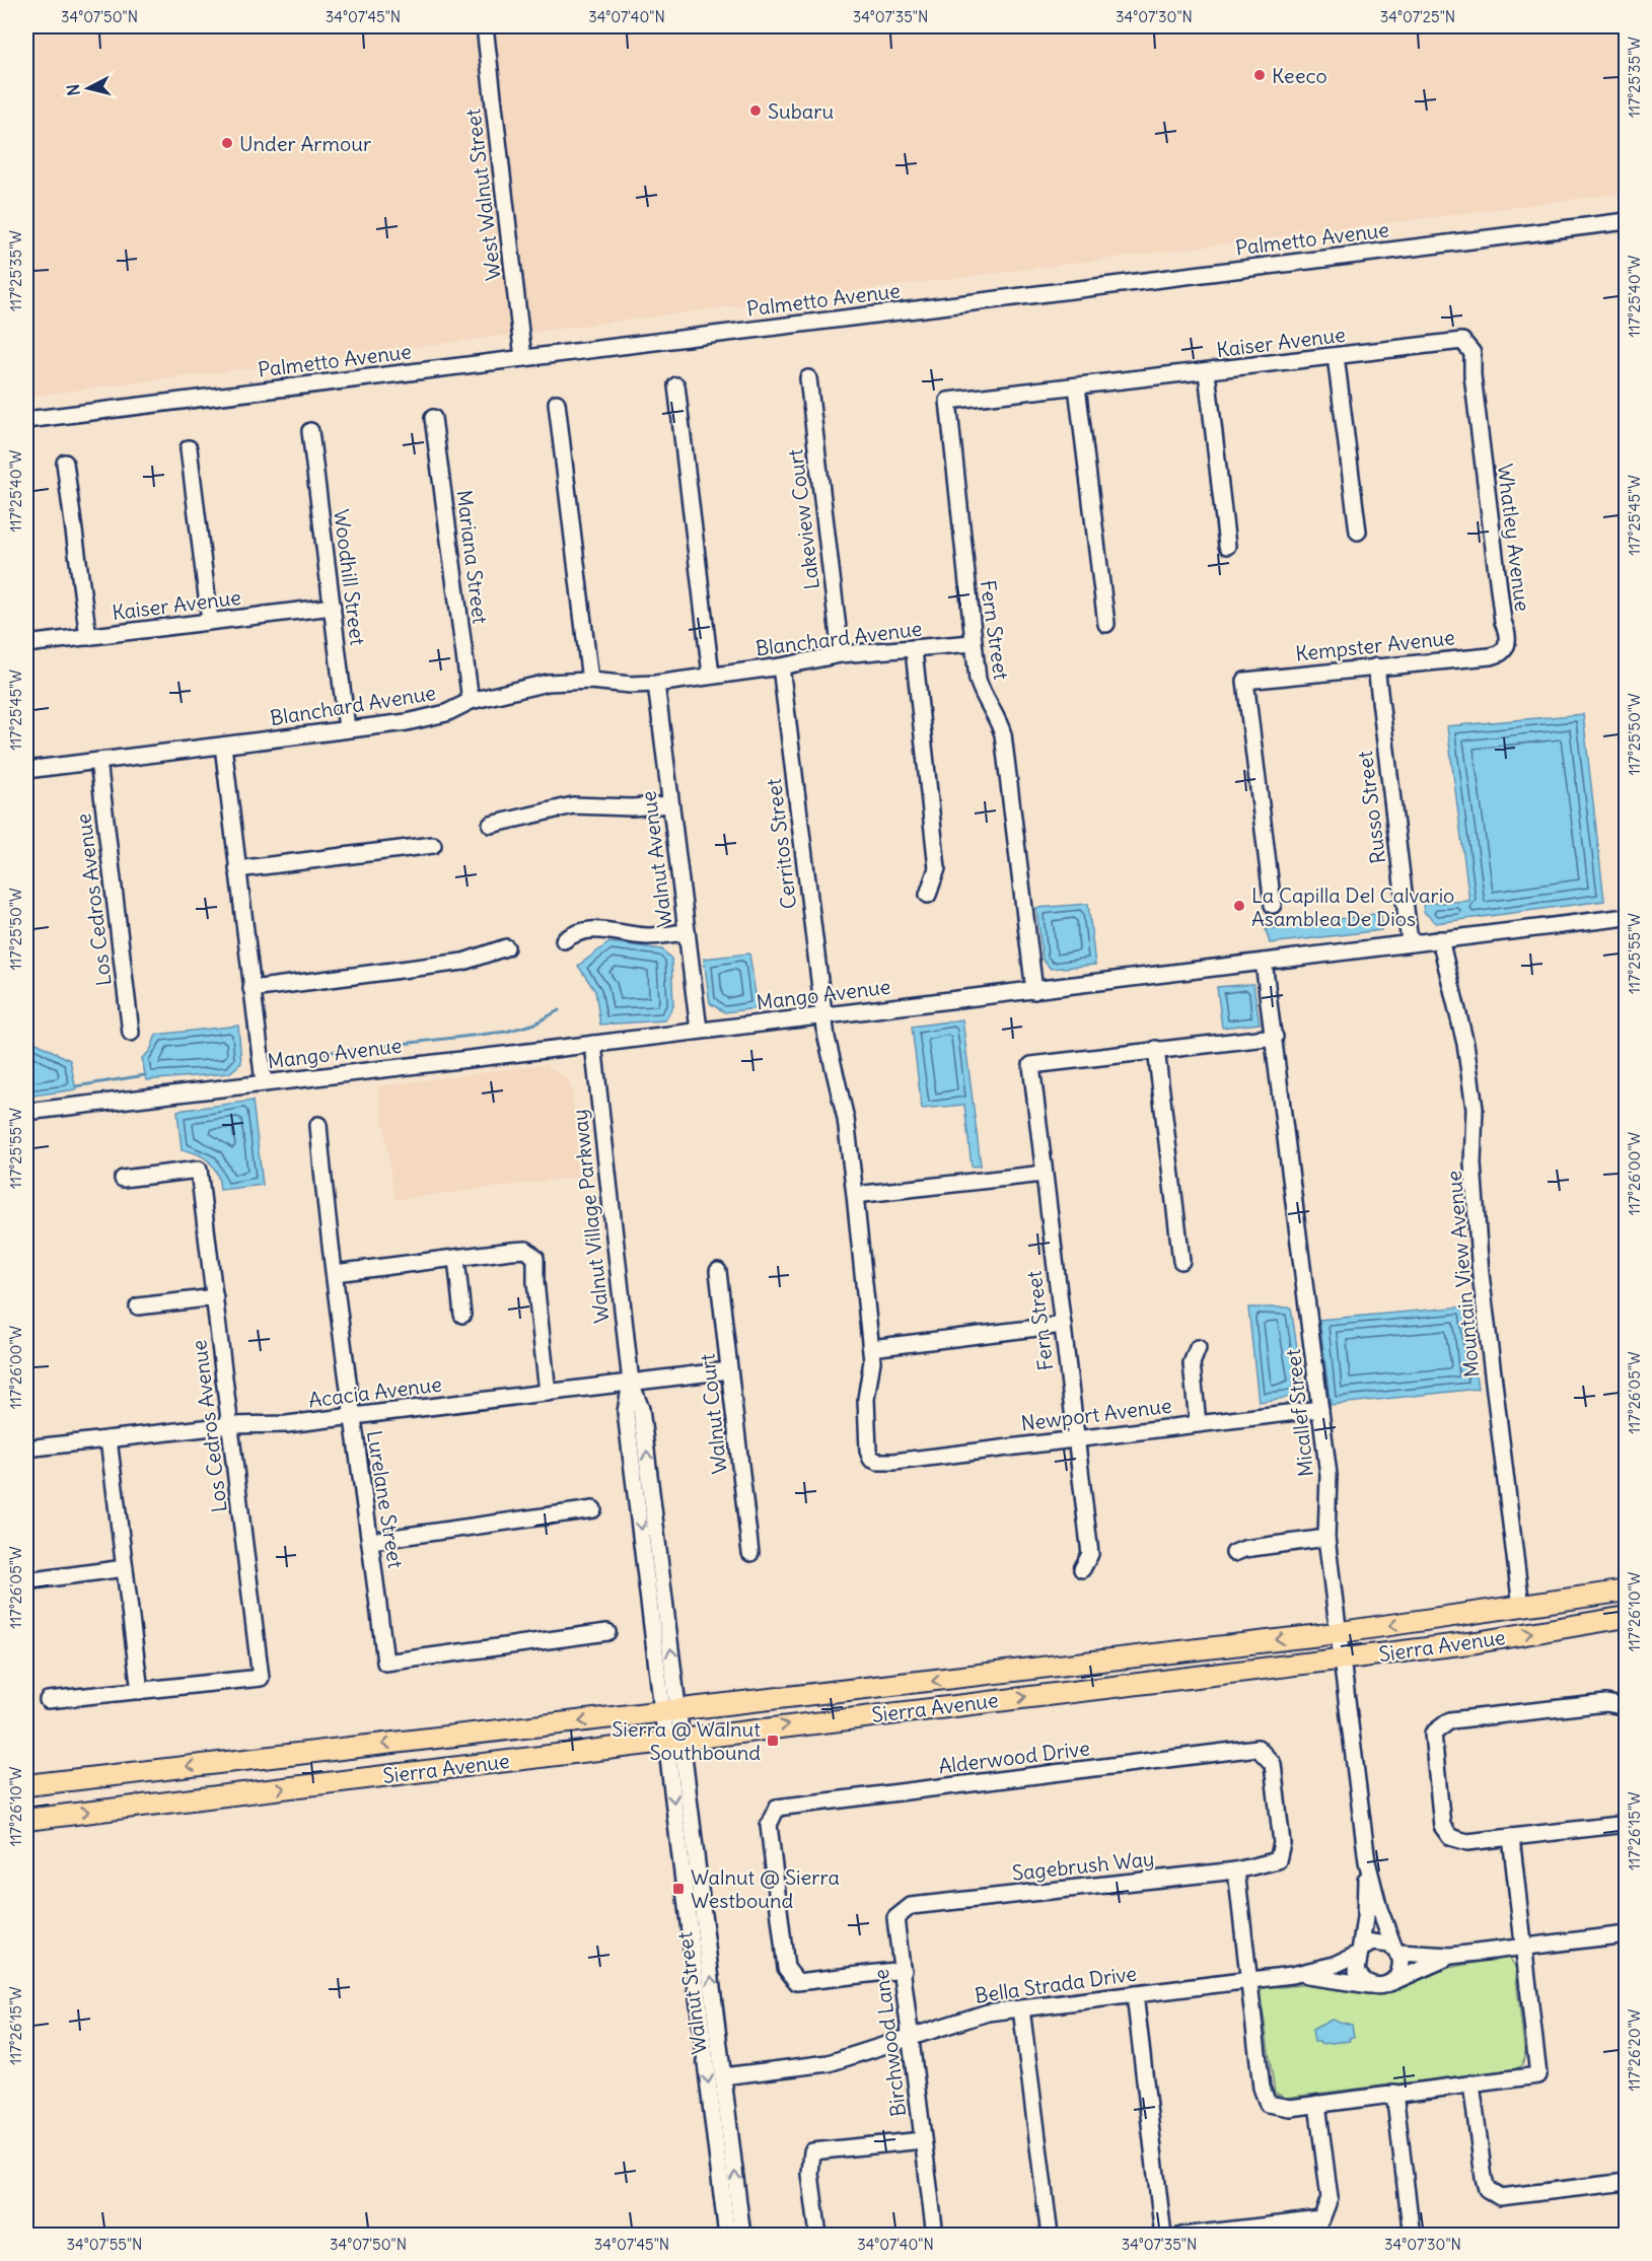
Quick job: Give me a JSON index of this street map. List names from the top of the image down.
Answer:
{
  "streets": {
    "main road": ["Sierra Avenue"],
    "street": [
      "West Walnut Street",
      "Palmetto Avenue",
      "Kaiser Avenue",
      "Lakeview Court",
      "Whatley Avenue",
      "Mariana Street",
      "Woodhill Street",
      "Fern Street",
      "Blanchard Avenue",
      "Kempster Avenue",
      "Russo Street",
      "Cerritos Street",
      "Walnut Avenue",
      "Los Cedros Avenue",
      "Mango Avenue",
      "Walnut Village Parkway",
      "Mountain View Avenue",
      "Acacia Avenue",
      "Micallef Street",
      "Walnut Court",
      "Newport Avenue",
      "Lurelane Street",
      "Alderwood Drive",
      "Sagebrush Way",
      "Bella Strada Drive",
      "Walnut Street",
      "Birchwood Lane"
    ]
  },
  "crossings": [
    ["West Walnut Street", "Palmetto Avenue"],
    ["Kaiser Avenue", "Whatley Avenue"],
    ["Kaiser Avenue", "Woodhill Street"],
    ["Kaiser Avenue", "Fern Street"],
    ["Lakeview Court", "Blanchard Avenue"],
    ["Whatley Avenue", "Kempster Avenue"],
    ["Mariana Street", "Blanchard Avenue"],
    ["Woodhill Street", "Blanchard Avenue"],
    ["Fern Street", "Blanchard Avenue"],
    ["Fern Street", "Mango Avenue"],
    ["Fern Street", "Newport Avenue"],
    ["Blanchard Avenue", "Cerritos Street"],
    ["Blanchard Avenue", "Walnut Avenue"],
    ["Blanchard Avenue", "Los Cedros Avenue"],
    ["Kempster Avenue", "Russo Street"],
    ["Russo Street", "Mango Avenue"],
    ["Cerritos Street", "Mango Avenue"],
    ["Cerritos Street", "Newport Avenue"],
    ["Walnut Avenue", "Mango Avenue"],
    ["Los Cedros Avenue", "Acacia Avenue"],
    ["Mango Avenue", "Walnut Village Parkway"],
    ["Mango Avenue", "Mountain View Avenue"],
    ["Mango Avenue", "Micallef Street"],
    ["Walnut Village Parkway", "Acacia Avenue"],
    ["Walnut Village Parkway", "Sierra Avenue"],
    ["Walnut Village Parkway", "Walnut Street"],
    ["Mountain View Avenue", "Sierra Avenue"],
    ["Acacia Avenue", "Walnut Court"],
    ["Acacia Avenue", "Lurelane Street"],
    ["Micallef Street", "Newport Avenue"],
    ["Micallef Street", "Sierra Avenue"],
    ["Micallef Street", "Bella Strada Drive"],
    ["Sierra Avenue", "Walnut Street"],
    ["Alderwood Drive", "Sagebrush Way"],
    ["Alderwood Drive", "Birchwood Lane"],
    ["Sagebrush Way", "Birchwood Lane"],
    ["Bella Strada Drive", "Walnut Street"],
    ["Bella Strada Drive", "Birchwood Lane"]
  ],
  "places": {
    "other": [
      "Keeco",
      "Subaru",
      "Under Armour",
      "La Capilla Del Calvario Asamblea De Dios"
    ],
    "transit": ["Sierra @ Walnut Southbound", "Walnut @ Sierra Westbound"]
  },
  "north": "left",
  "coordinates": [
    "34°07'50\"N",
    "34°07'45\"N",
    "34°07'40\"N",
    "34°07'35\"N",
    "34°07'30\"N",
    "34°07'25\"N",
    "117°25'35\"W",
    "117°25'40\"W",
    "117°25'45\"W",
    "117°25'50\"W",
    "117°25'55\"W",
    "117°26'00\"W",
    "117°26'05\"W",
    "117°26'10\"W",
    "117°26'15\"W",
    "117°26'20\"W",
    "34°07'55\"N"
  ]
}
